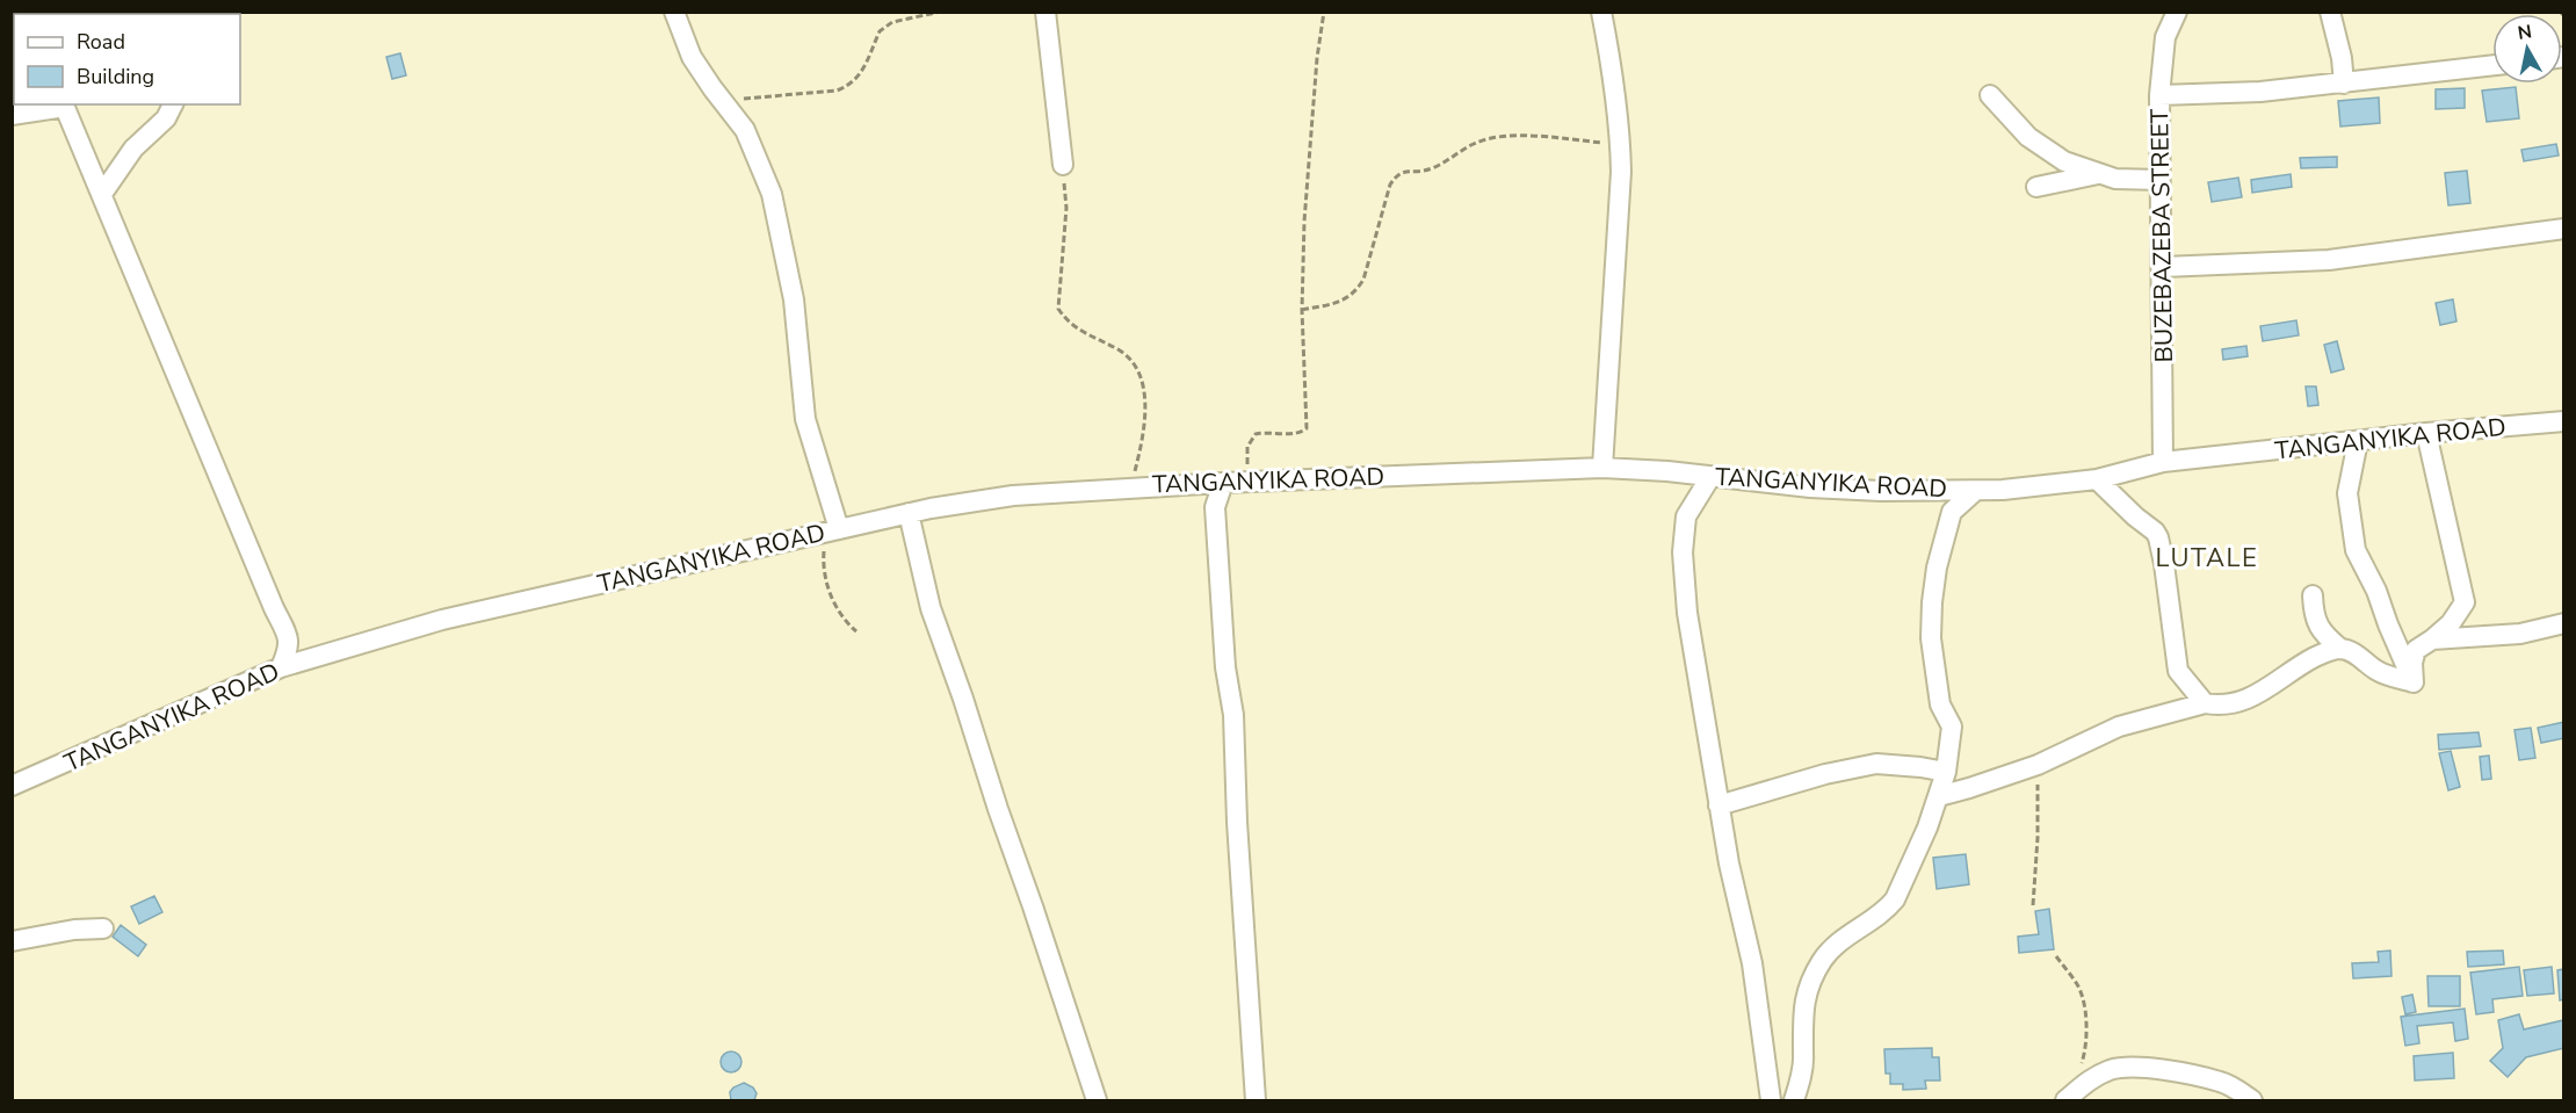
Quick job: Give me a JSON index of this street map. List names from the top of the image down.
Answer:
{
  "streets": {
    "street": ["BUZEBAZEBA STREET", "TANGANYIKA ROAD"]
  },
  "crossings": [
    ["BUZEBAZEBA STREET", "TANGANYIKA ROAD"]
  ],
  "districts": ["LUTALE"],
  "legend": ["Road", "Building"],
  "north": "top"
}
